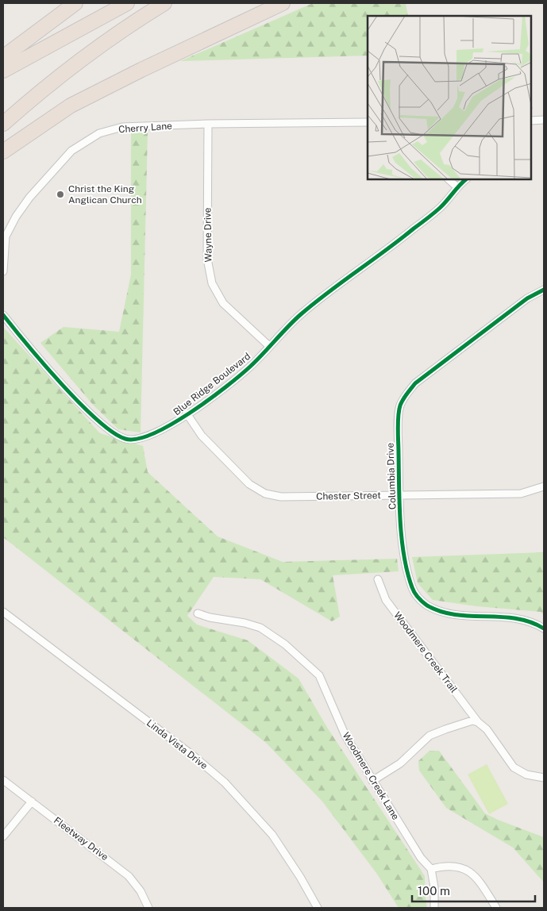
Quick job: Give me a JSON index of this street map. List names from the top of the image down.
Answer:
{
  "streets": {
    "street": [
      "Cherry Lane",
      "Wayne Drive",
      "Blue Ridge Boulevard",
      "Columbia Drive",
      "Chester Street",
      "Woodmere Creek Trail",
      "Linda Vista Drive",
      "Woodmere Creek Lane",
      "Fleetway Drive"
    ]
  },
  "crossings": [
    ["Cherry Lane", "Wayne Drive"],
    ["Wayne Drive", "Blue Ridge Boulevard"],
    ["Blue Ridge Boulevard", "Chester Street"],
    ["Columbia Drive", "Chester Street"]
  ],
  "places": ["Christ the King Anglican Church"],
  "scale_bar": "100 m"
}
